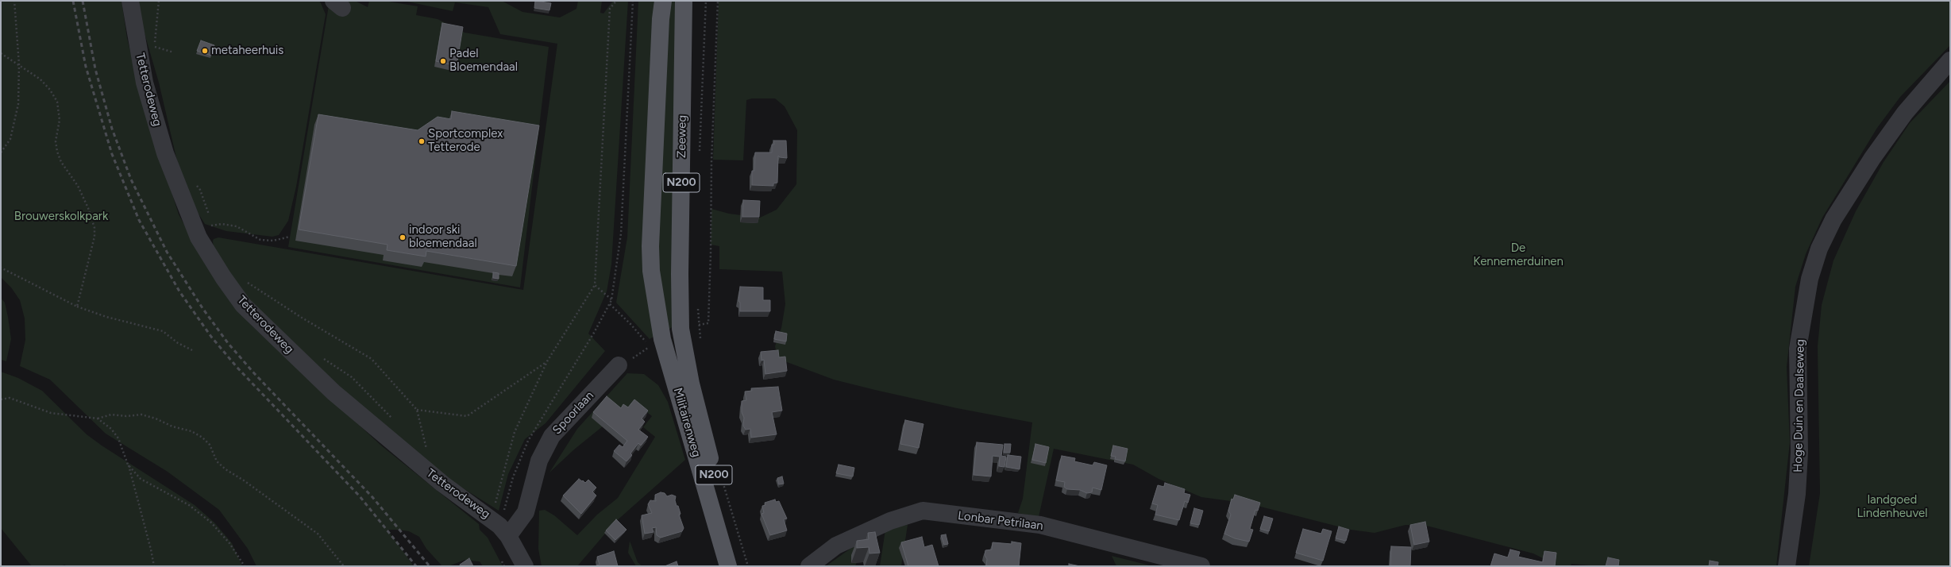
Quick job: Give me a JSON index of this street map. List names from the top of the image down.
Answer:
{
  "streets": {
    "main road": ["Zeeweg", "N200", "Militairenweg"],
    "street": [
      "Tetterodeweg",
      "Hoge Duin en Daalseweg",
      "Spoorlaan",
      "Lonbar Petrilaan"
    ]
  },
  "crossings": [
    ["Tetterodeweg", "Spoorlaan"],
    ["Zeeweg", "Militairenweg"]
  ],
  "parks": ["Brouwerskolkpark", "De Kennemerduinen", "landgoed Lindenheuvel"],
  "places": [
    "metaheerhuis",
    "Padel Bloemendaal",
    "Sportcomplex Tetterode",
    "indoor ski bloemendaal"
  ]
}
